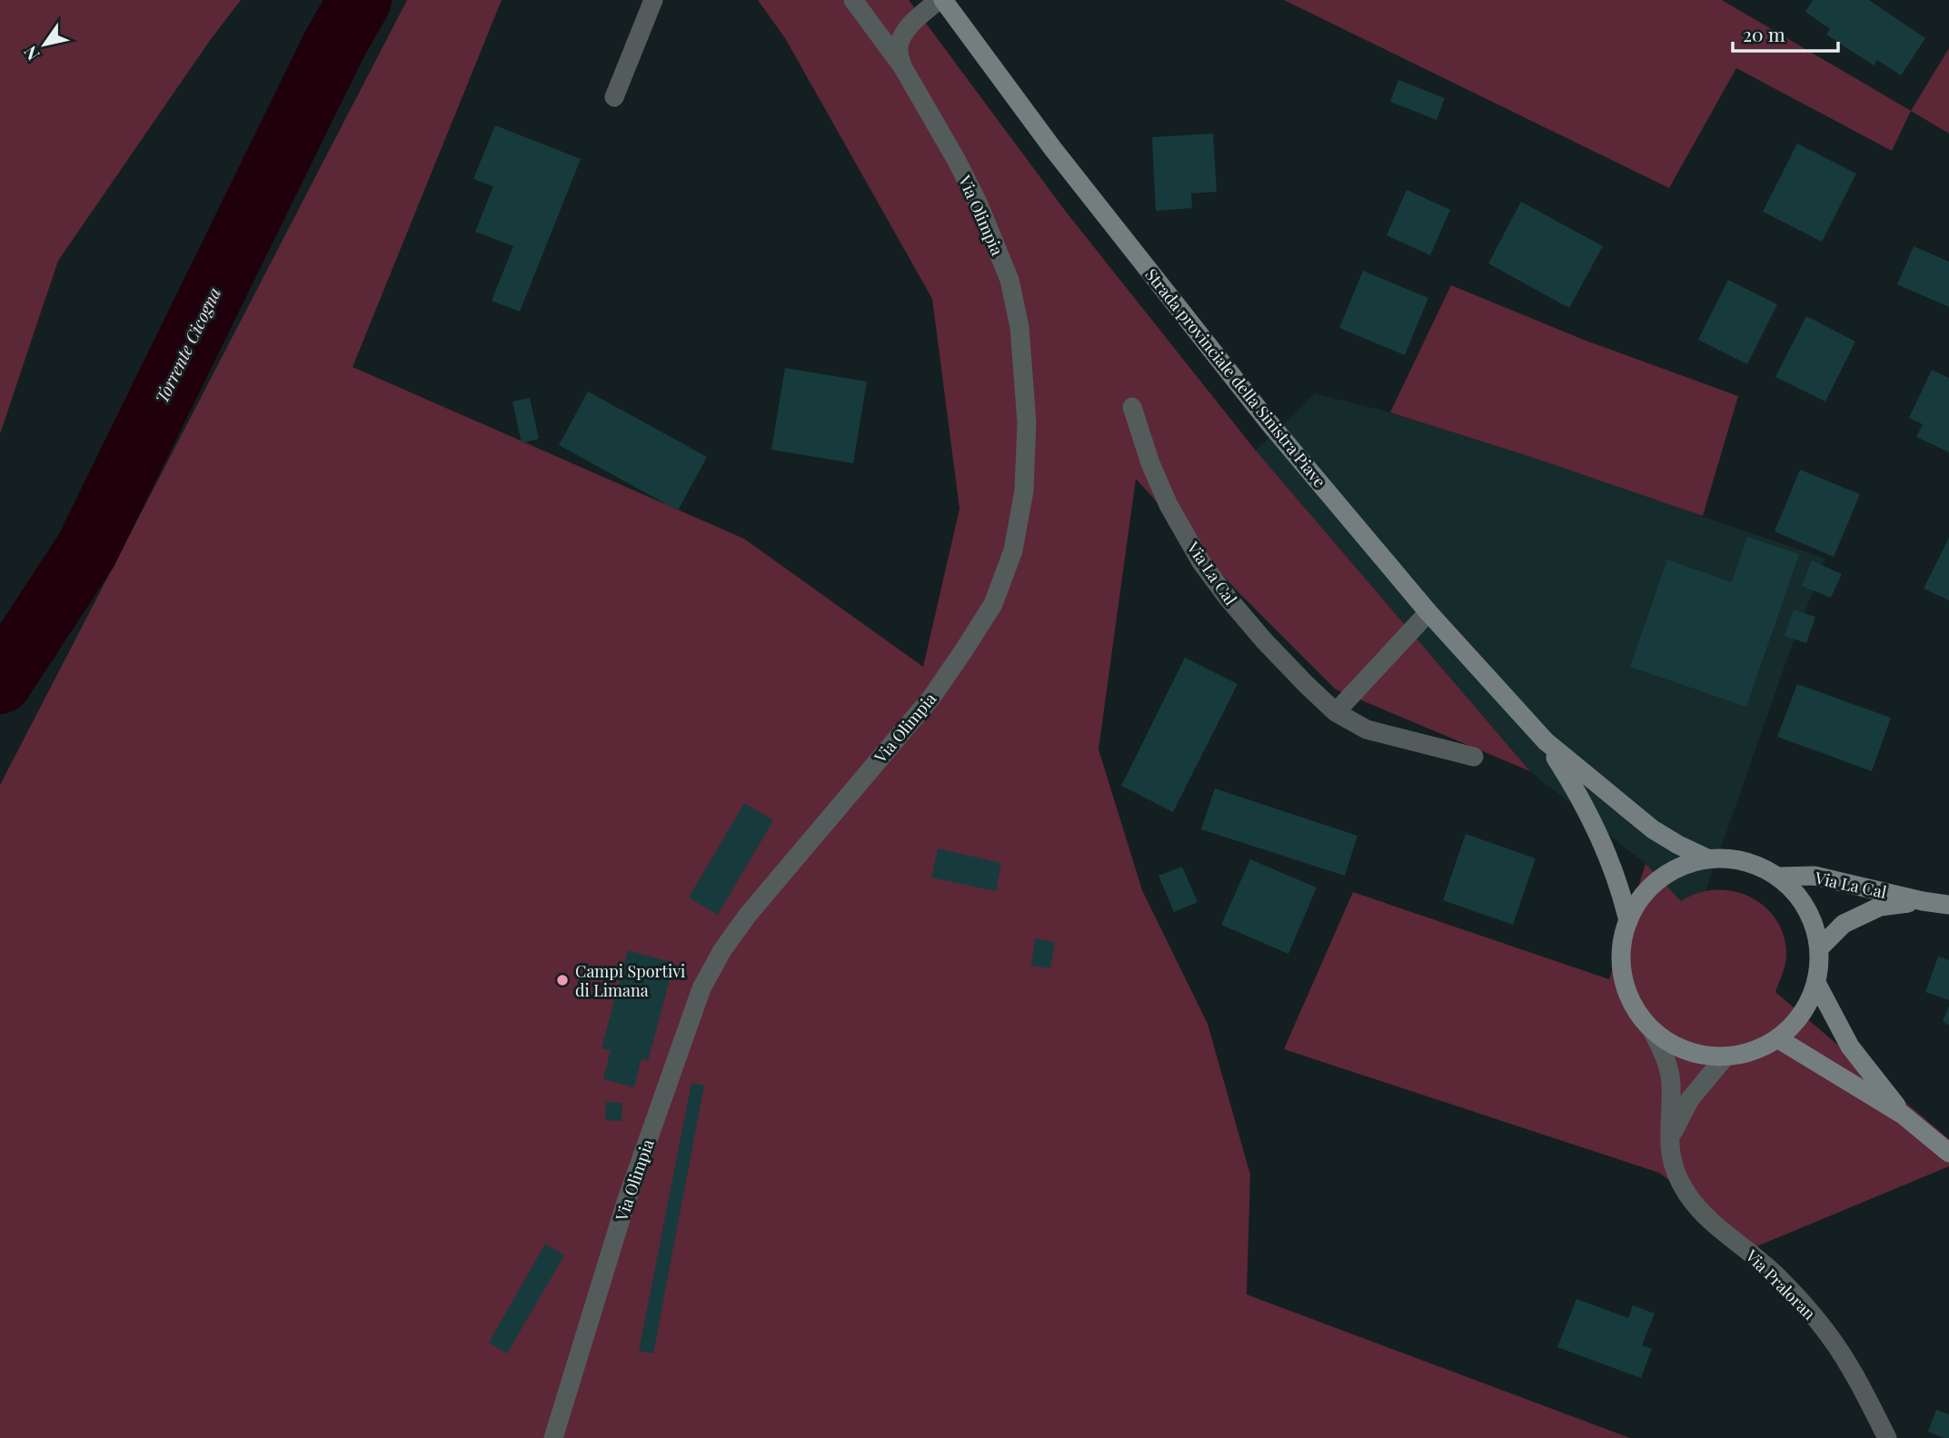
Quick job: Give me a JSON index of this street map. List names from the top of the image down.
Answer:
{
  "streets": {
    "main road": ["Strada provinciale della Sinistra Piave", "Via La Cal"],
    "street": ["Via Olimpia", "Via Praloran"]
  },
  "crossings": [
    ["Via La Cal", "Via Praloran"]
  ],
  "water": ["Torrente Cicogna"],
  "places": ["Campi Sportivi di Limana"],
  "scale_bar": "20 m",
  "north": "bottom left"
}
